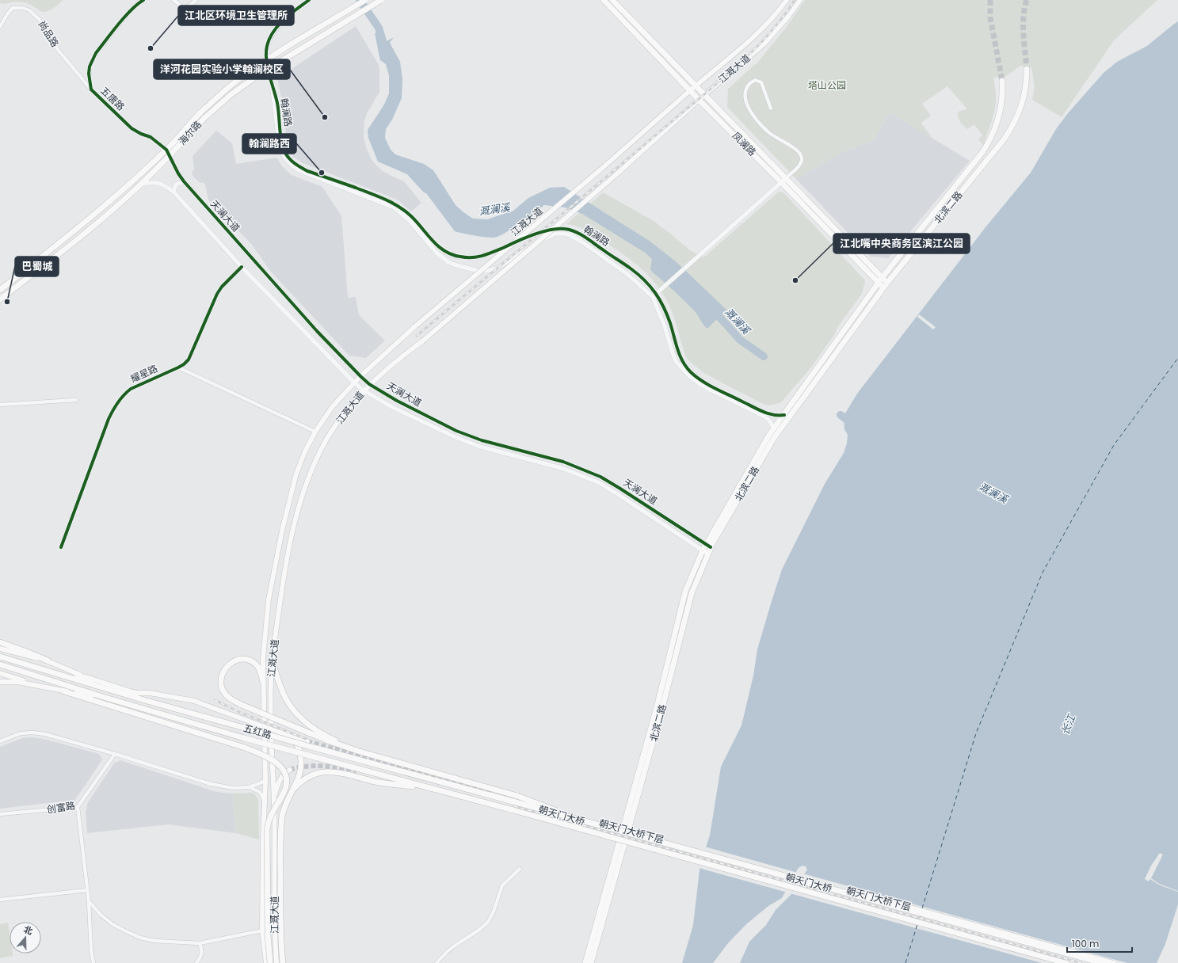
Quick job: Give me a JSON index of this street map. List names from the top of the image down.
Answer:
{
  "streets": {
    "main road": [
      "江溉大道",
      "海尔路",
      "凤澜路",
      "北滨二路",
      "五红路",
      "朝天门大桥",
      "朝天门大桥下层"
    ],
    "street": [
      "尚品路",
      "五唐路",
      "翰澜路",
      "天澜大道",
      "耀星路",
      "创富路"
    ]
  },
  "crossings": [
    ["尚品路", "五唐路"],
    ["江溉大道", "凤澜路"],
    ["江溉大道", "天澜大道"],
    ["五唐路", "海尔路"],
    ["五唐路", "天澜大道"],
    ["翰澜路", "北滨二路"],
    ["海尔路", "天澜大道"],
    ["凤澜路", "北滨二路"],
    ["北滨二路", "天澜大道"],
    ["天澜大道", "耀星路"],
    ["五红路", "朝天门大桥"],
    ["五红路", "朝天门大桥下层"],
    ["朝天门大桥", "朝天门大桥下层"]
  ],
  "water": ["溉澜溪", "长江"],
  "parks": ["塔山公园"],
  "places": [
    "江北区环境卫生管理所",
    "洋河花园实验小学翰澜校区",
    "翰澜路西",
    "江北嘴中央商务区滨江公园",
    "巴蜀城"
  ],
  "scale_bar": "100 m",
  "north": "top"
}
